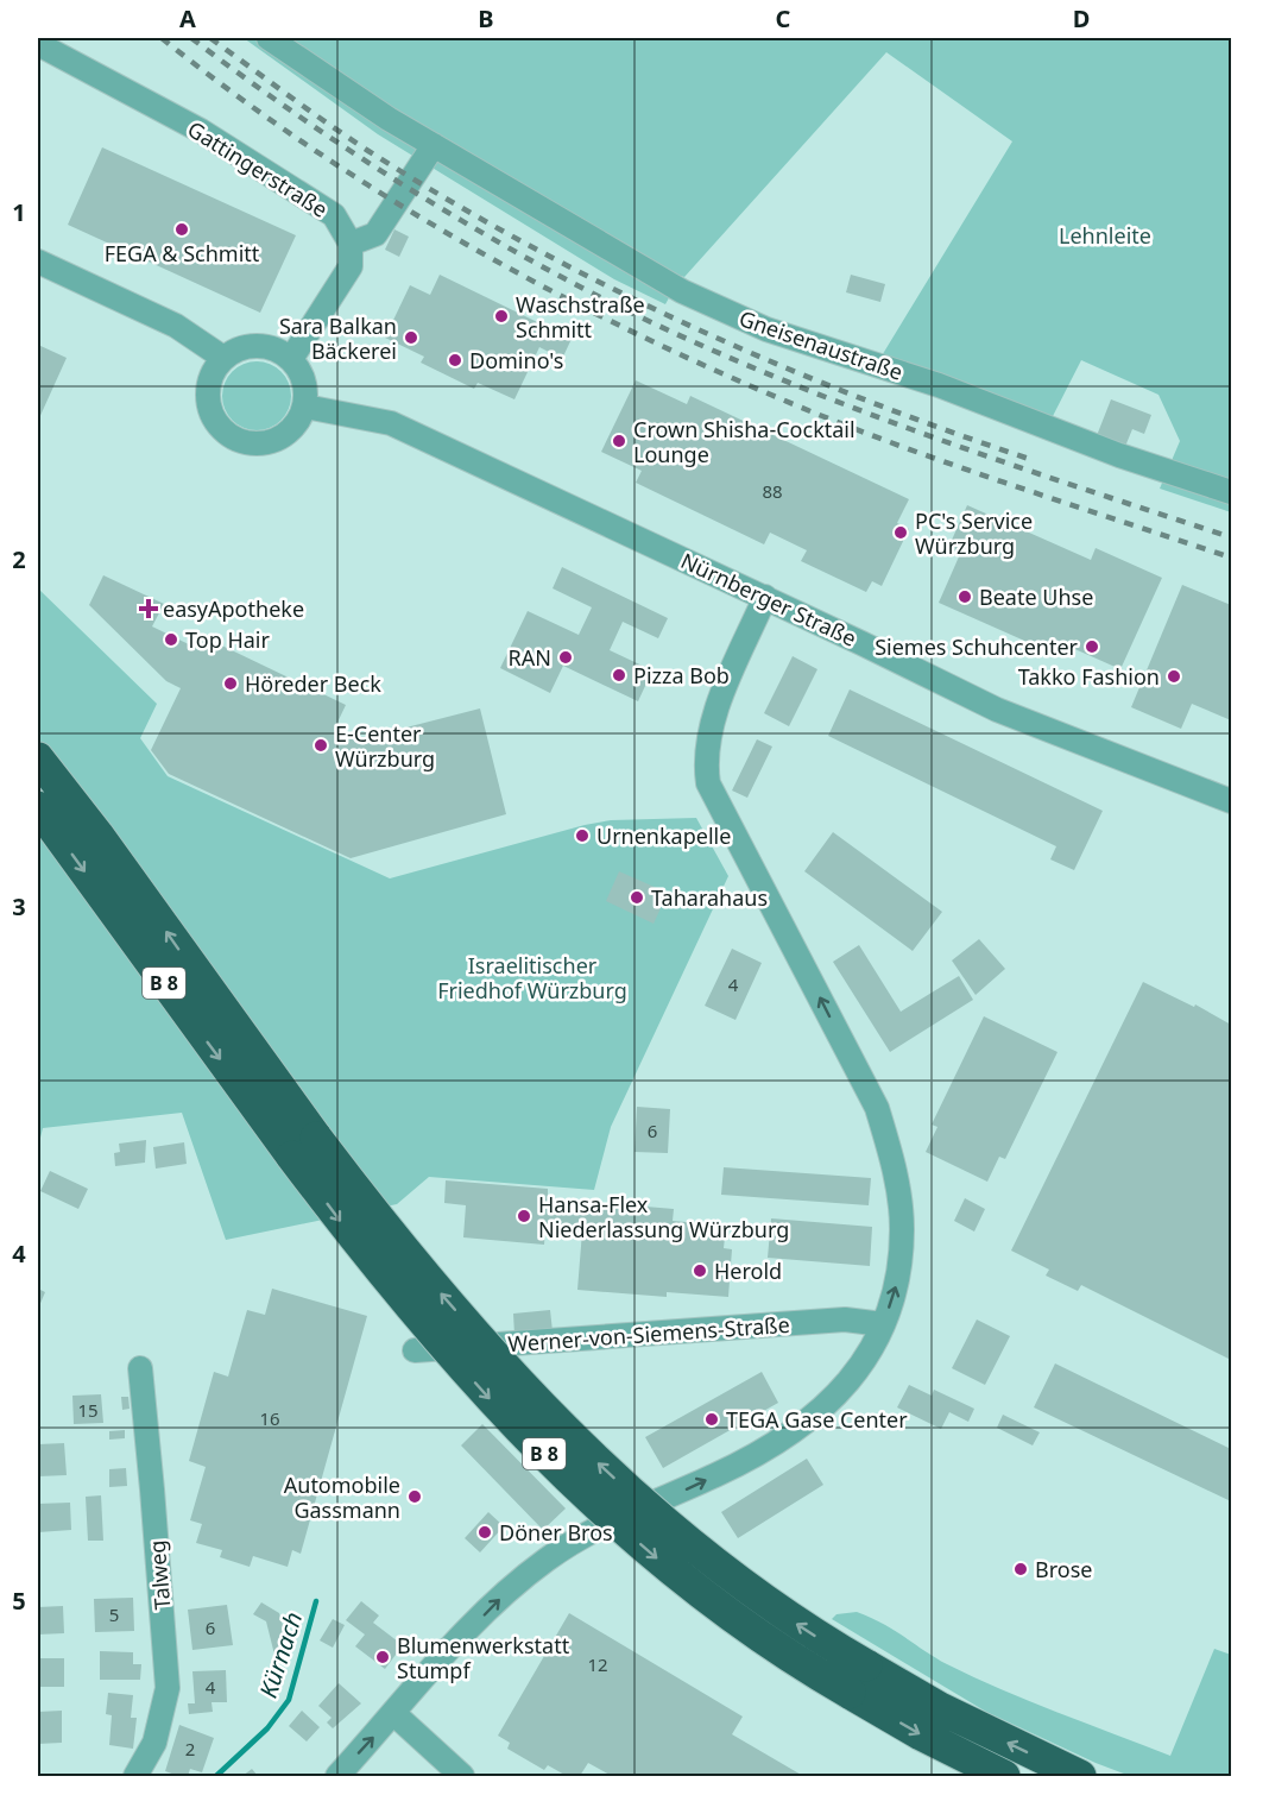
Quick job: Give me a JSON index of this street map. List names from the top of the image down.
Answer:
{
  "streets": {
    "highway": ["B 8"],
    "street": [
      "Gattingerstraße",
      "Gneisenaustraße",
      "Nürnberger Straße",
      "Werner-von-Siemens-Straße",
      "Talweg"
    ]
  },
  "water": ["Kürnach"],
  "parks": ["Lehnleite", "Israelitischer Friedhof Würzburg"],
  "places": {
    "other": [
      "FEGA & Schmitt",
      "Waschstraße Schmitt",
      "Sara Balkan Bäckerei",
      "Domino's",
      "Crown Shisha-Cocktail Lounge",
      "PC's Service Würzburg",
      "Beate Uhse",
      "Top Hair",
      "Siemes Schuhcenter",
      "RAN",
      "Pizza Bob",
      "Takko Fashion",
      "Höreder Beck",
      "E-Center Würzburg",
      "Urnenkapelle",
      "Taharahaus",
      "Hansa-Flex Niederlassung Würzburg",
      "Herold",
      "TEGA Gase Center",
      "Automobile Gassmann",
      "Döner Bros",
      "Brose",
      "Blumenwerkstatt Stumpf"
    ],
    "health": ["easyApotheke"]
  },
  "house_numbers": [
    "88",
    "4",
    "6",
    "15",
    "16",
    "5",
    "6",
    "12",
    "4",
    "2"
  ],
  "grid": {
    "columns": [
      "A",
      "B",
      "C",
      "D"
    ],
    "rows": [
      "1",
      "2",
      "3",
      "4",
      "5"
    ]
  }
}
